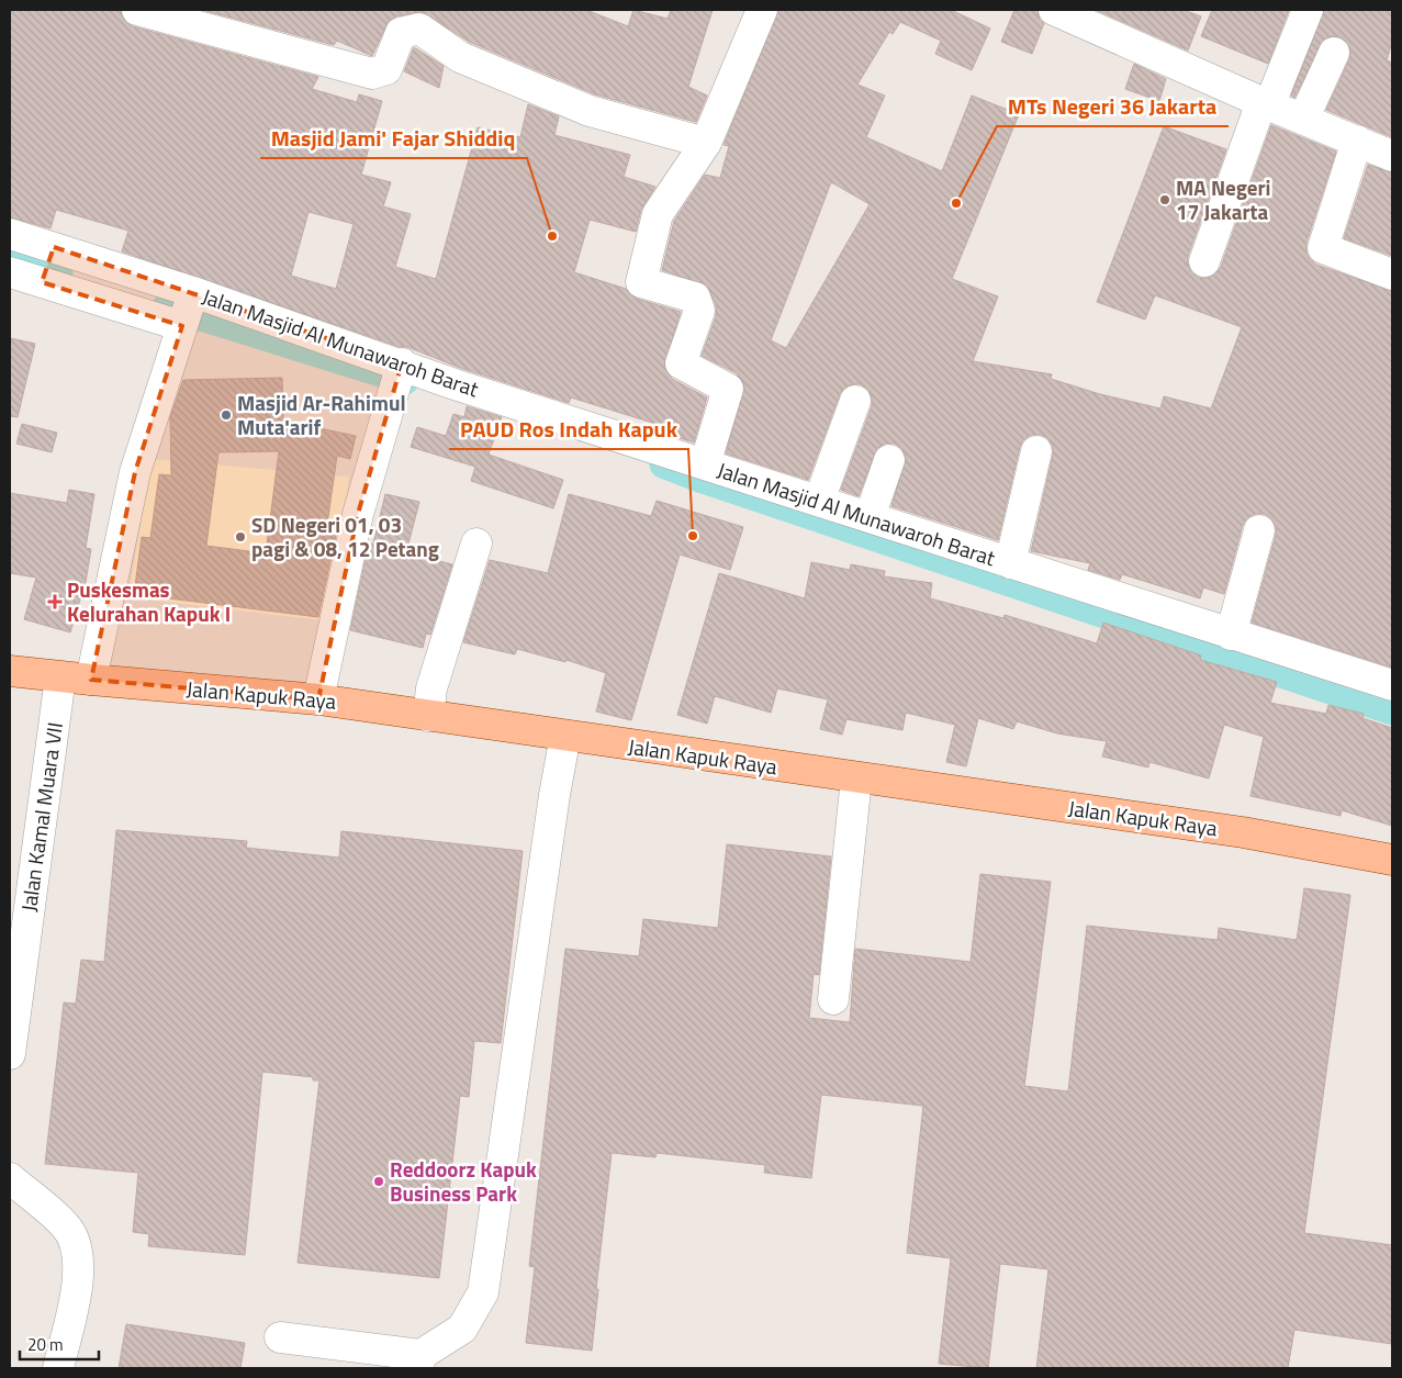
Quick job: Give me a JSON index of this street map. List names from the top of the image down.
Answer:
{
  "streets": {
    "main road": ["Jalan Kapuk Raya"],
    "street": ["Jalan Masjid Al Munawaroh Barat", "Jalan Kamal Muara VII"]
  },
  "crossings": [
    ["Jalan Kapuk Raya", "Jalan Kamal Muara VII"]
  ],
  "places": {
    "other": [
      "MA Negeri 17 Jakarta",
      "MTs Negeri 36 Jakarta",
      "Masjid Jami' Fajar Shiddiq",
      "Masjid Ar-Rahimul Muta'arif",
      "PAUD Ros Indah Kapuk",
      "SD Negeri 01, 03 pagi & 08, 12 Petang",
      "Reddoorz Kapuk Business Park"
    ],
    "health": ["Puskesmas Kelurahan Kapuk I"]
  },
  "scale_bar": "20 m"
}
